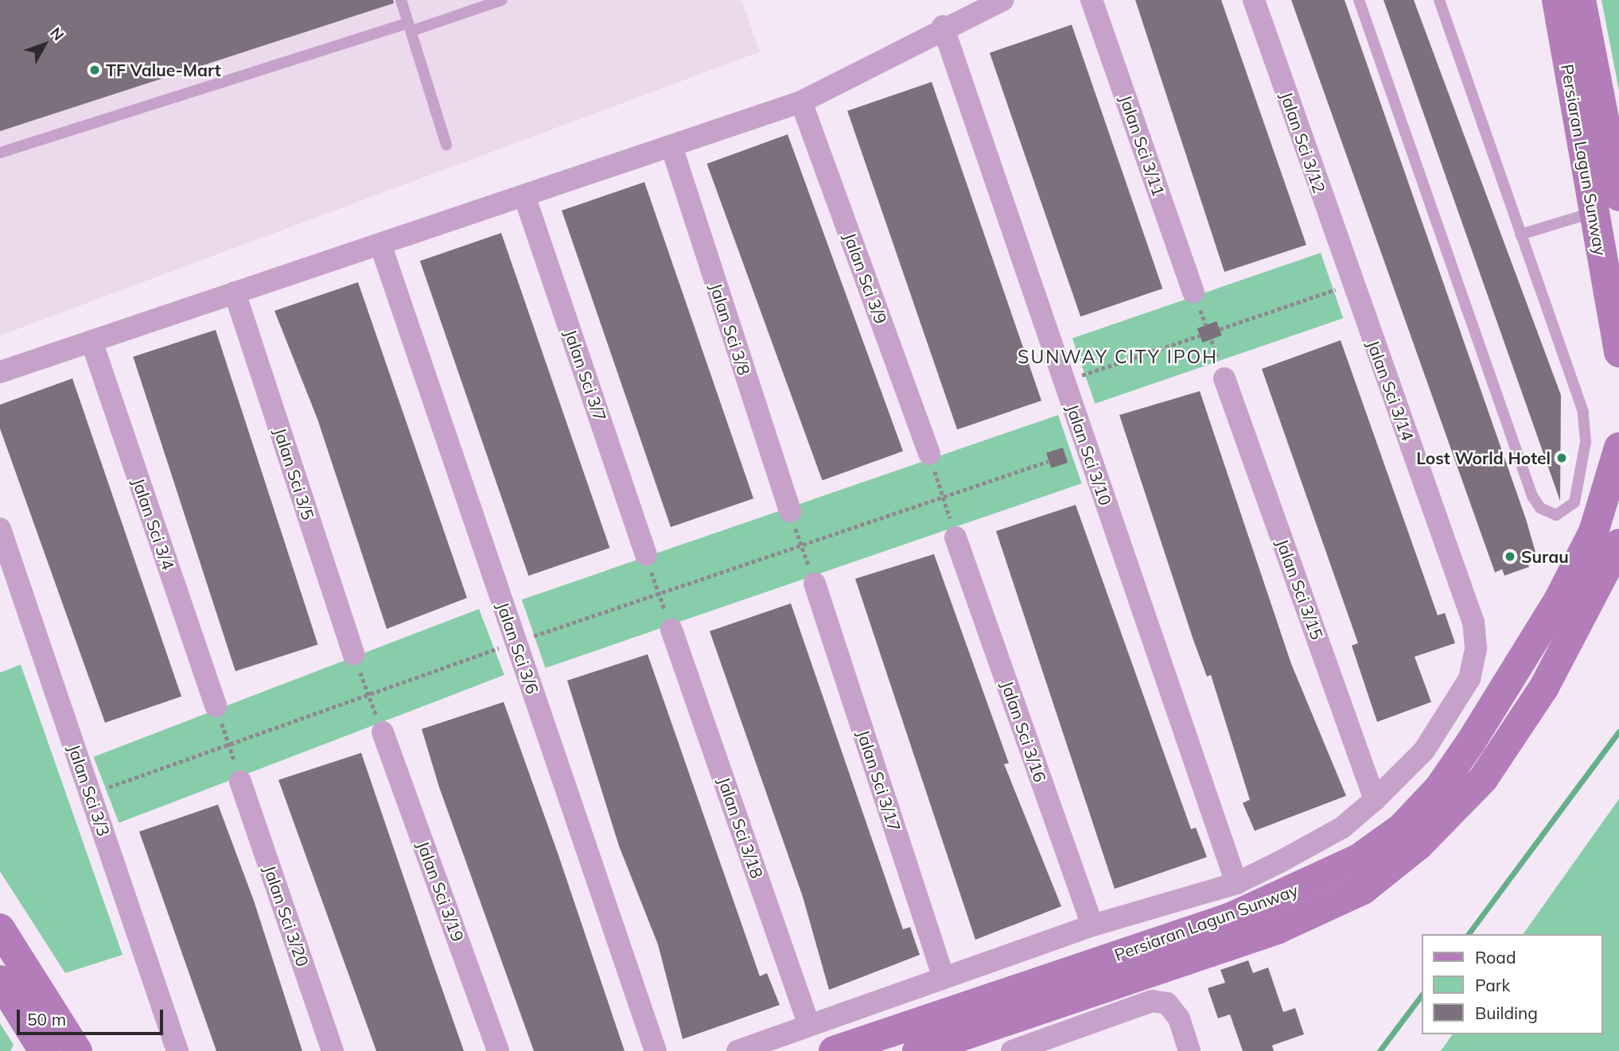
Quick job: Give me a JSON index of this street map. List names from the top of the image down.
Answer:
{
  "streets": {
    "main road": ["Persiaran Lagun Sunway"],
    "street": [
      "Jalan Sci 3/12",
      "Jalan Sci 3/11",
      "Jalan Sci 3/9",
      "Jalan Sci 3/8",
      "Jalan Sci 3/7",
      "Jalan Sci 3/14",
      "Jalan Sci 3/10",
      "Jalan Sci 3/5",
      "Jalan Sci 3/4",
      "Jalan Sci 3/15",
      "Jalan Sci 3/6",
      "Jalan Sci 3/16",
      "Jalan Sci 3/17",
      "Jalan Sci 3/3",
      "Jalan Sci 3/18",
      "Jalan Sci 3/19",
      "Jalan Sci 3/20"
    ]
  },
  "crossings": [
    ["Jalan Sci 3/12", "Jalan Sci 3/14"],
    ["Jalan Sci 3/14", "Jalan Sci 3/10"],
    ["Jalan Sci 3/14", "Jalan Sci 3/15"],
    ["Jalan Sci 3/14", "Jalan Sci 3/16"],
    ["Jalan Sci 3/14", "Jalan Sci 3/17"],
    ["Jalan Sci 3/14", "Jalan Sci 3/18"]
  ],
  "districts": ["SUNWAY CITY IPOH"],
  "places": ["TF Value-Mart", "Lost World Hotel", "Surau"],
  "legend": ["Road", "Park", "Building"],
  "scale_bar": "50 m",
  "north": "top right"
}
